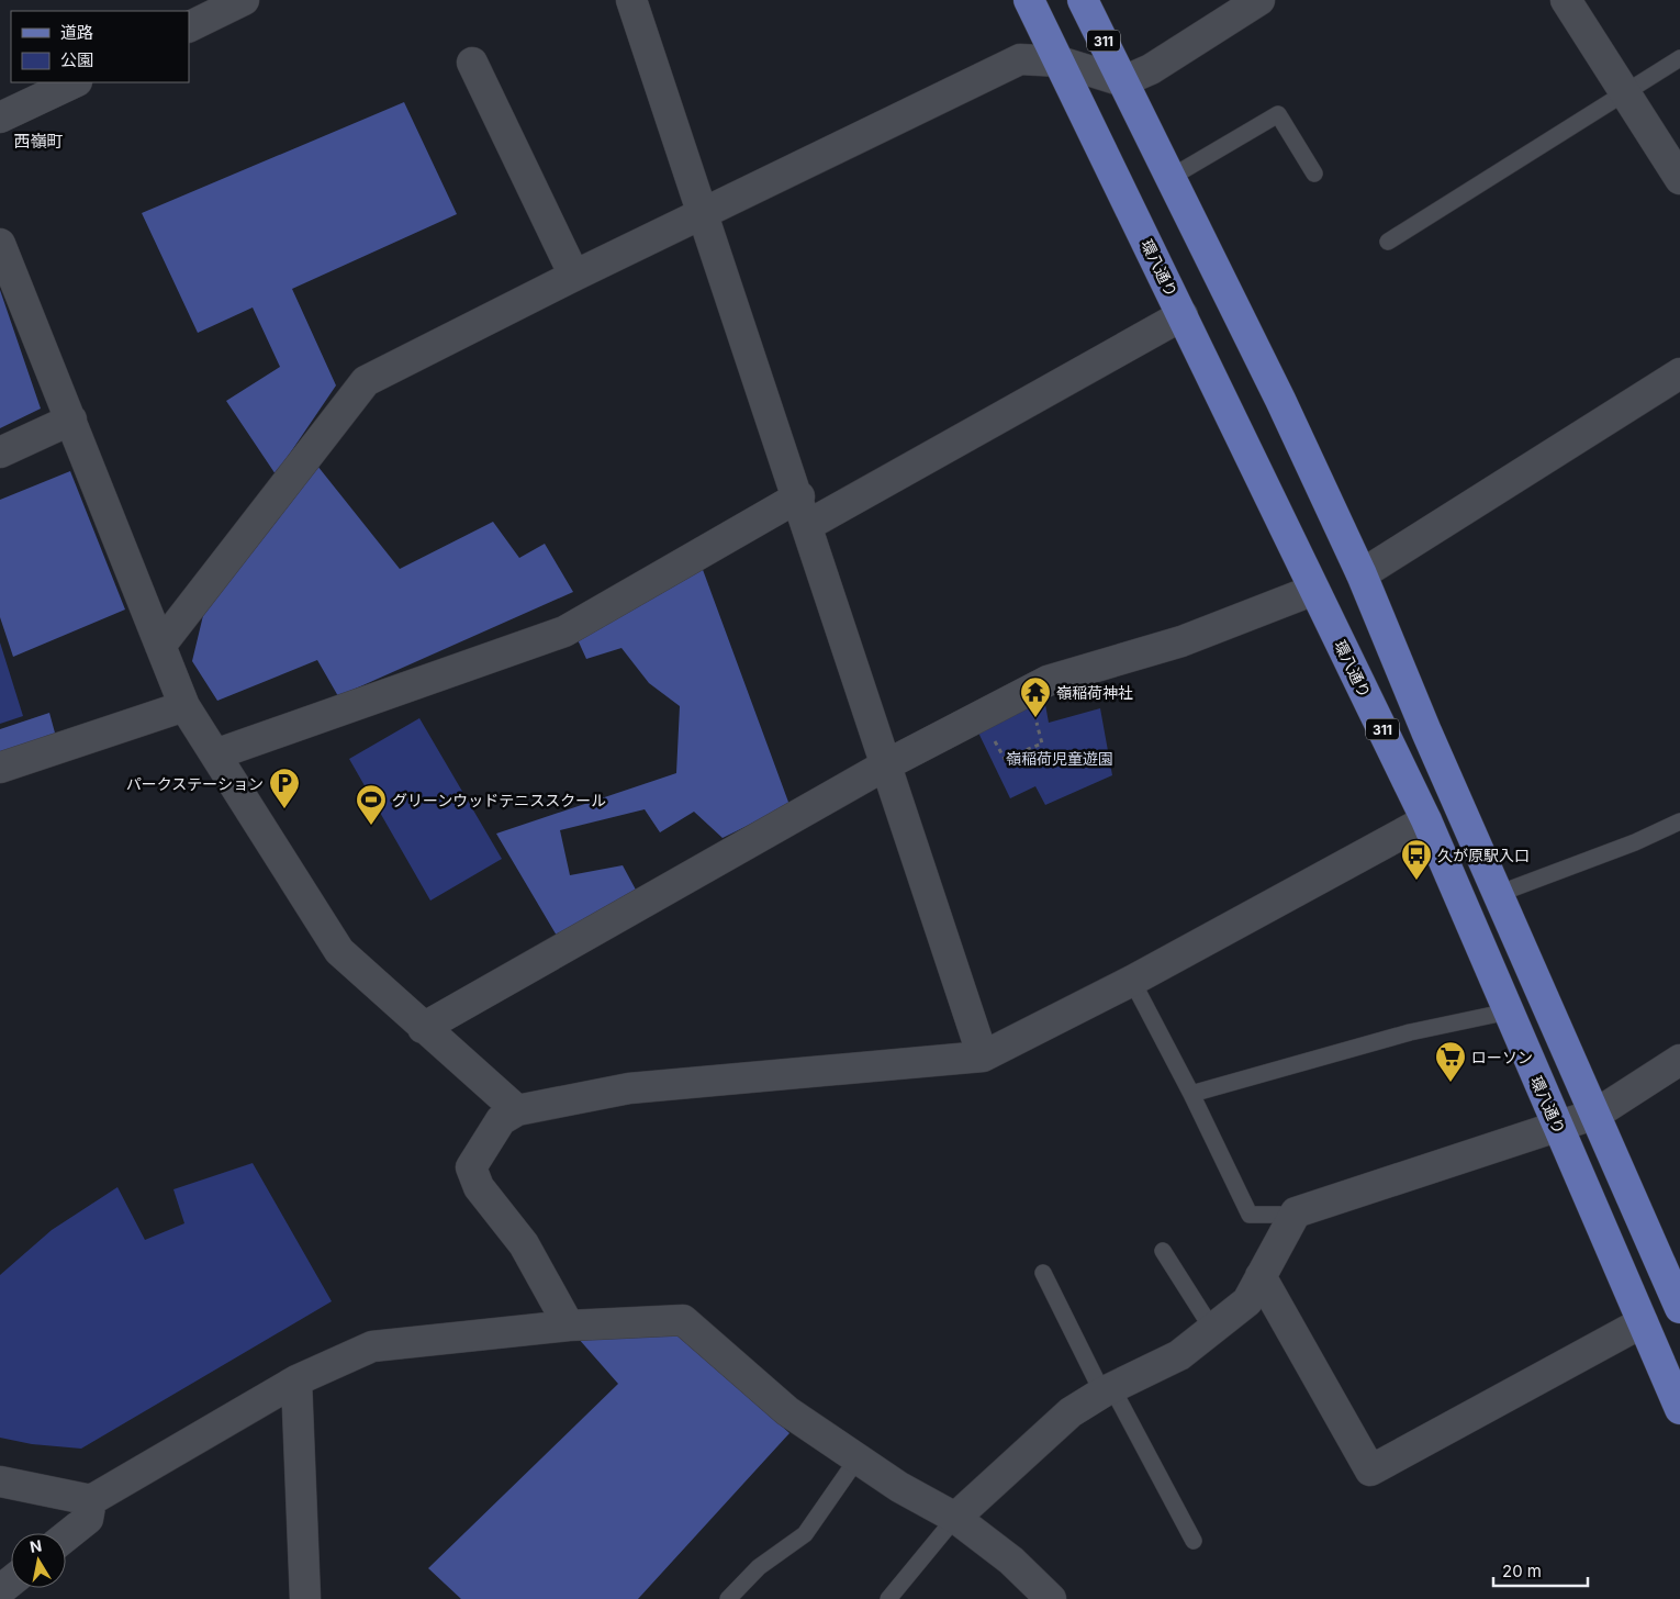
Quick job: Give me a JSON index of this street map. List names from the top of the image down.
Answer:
{
  "streets": {
    "main road": ["311", "環八通り"]
  },
  "districts": ["西嶺町"],
  "parks": ["嶺稲荷児童遊園"],
  "places": {
    "temple": ["嶺稲荷神社"],
    "parking": ["パークステーション"],
    "sports": ["グリーンウッドテニススクール"],
    "bus stop": ["久が原駅入口"],
    "supermarket": ["ローソン"]
  },
  "legend": ["道路", "公園"],
  "scale_bar": "20 m",
  "north": "top"
}
